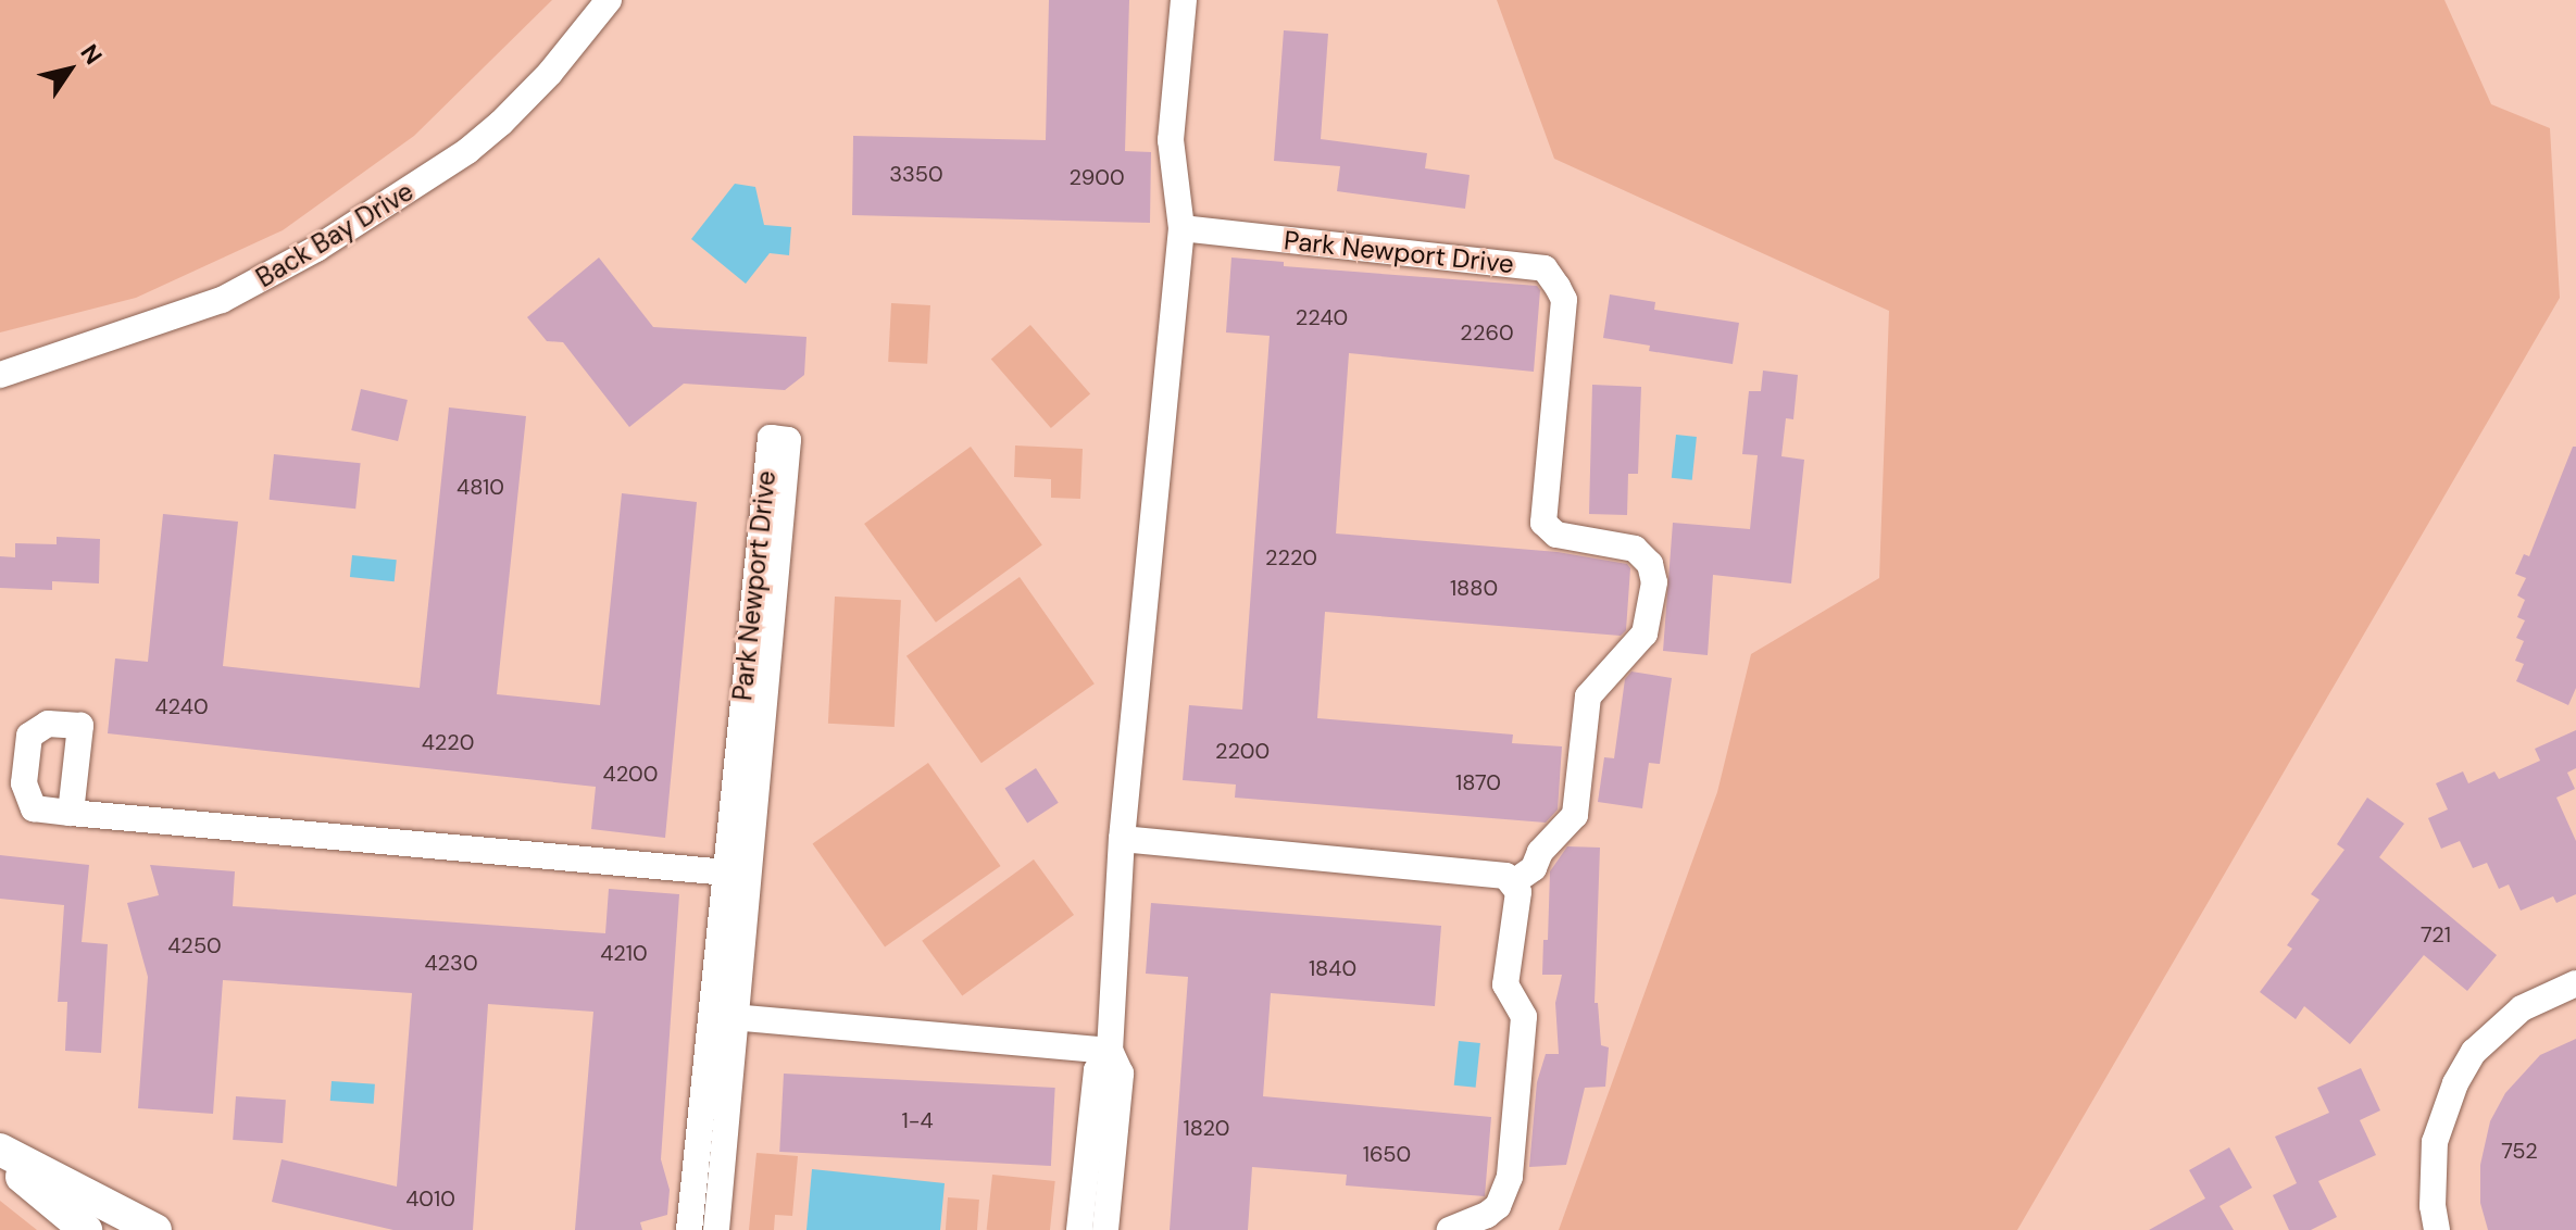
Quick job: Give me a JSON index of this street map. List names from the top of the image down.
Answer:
{
  "streets": {
    "street": ["Back Bay Drive", "Park Newport Drive"]
  },
  "house_numbers": [
    "3350",
    "2900",
    "2240",
    "2260",
    "4810",
    "2220",
    "1880",
    "4240",
    "4220",
    "2200",
    "4200",
    "1870",
    "721",
    "4250",
    "4210",
    "4230",
    "1840",
    "1-4",
    "1820",
    "752",
    "1650",
    "4010"
  ],
  "north": "top right"
}
